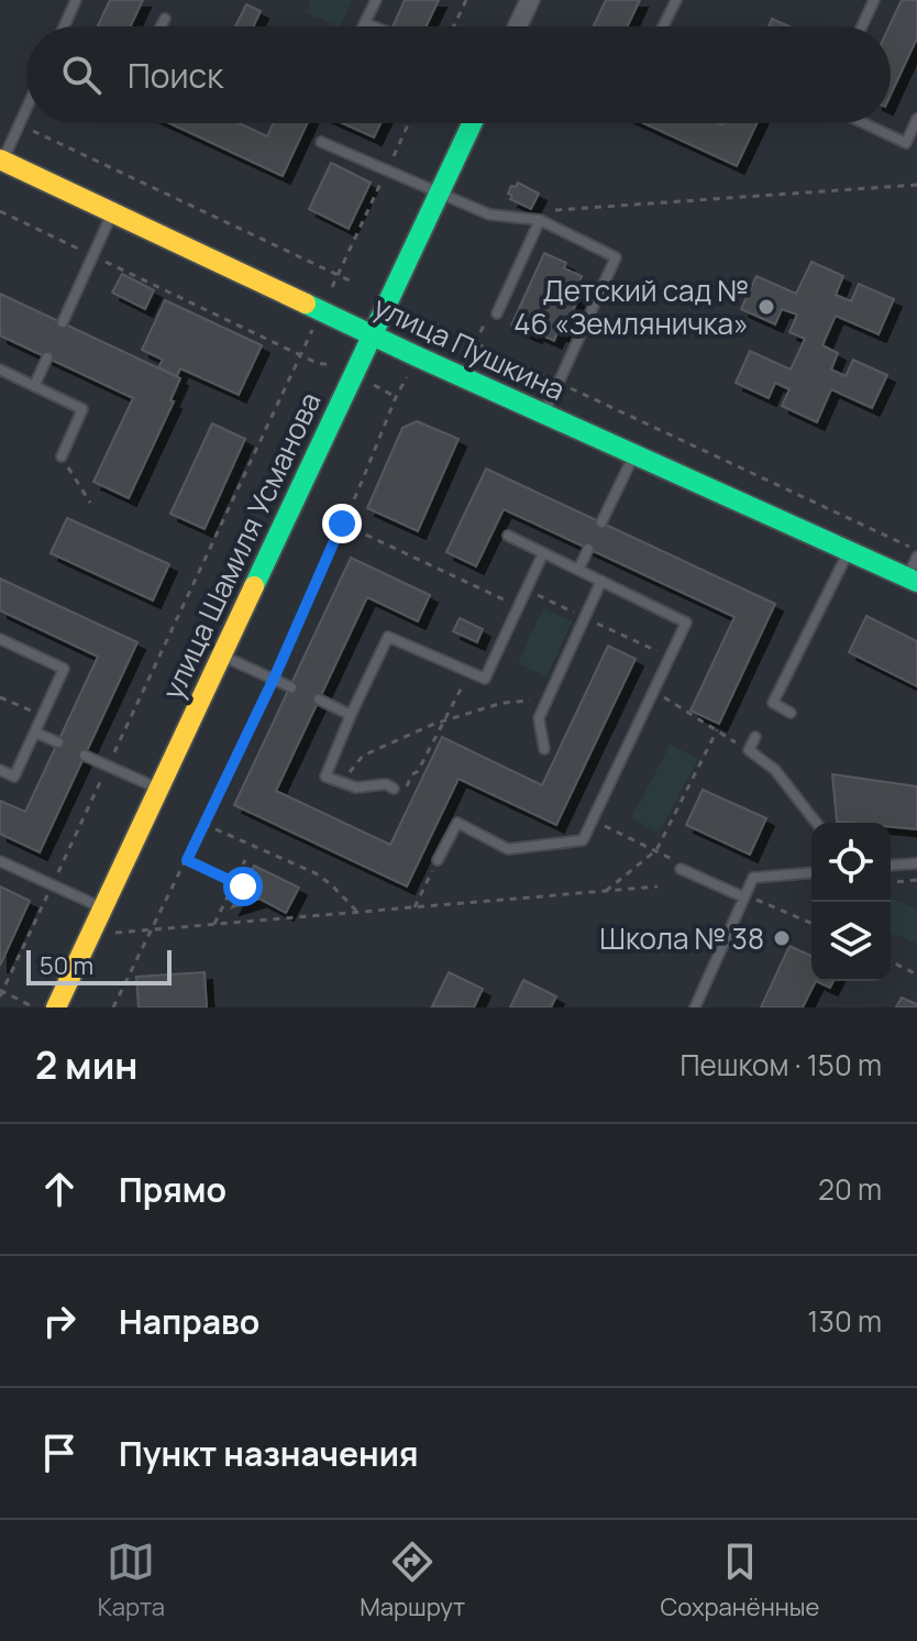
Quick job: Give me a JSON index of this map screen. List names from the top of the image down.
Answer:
{
  "streets": {
    "street": ["улица Пушкина", "улица Шамиля Усманова"]
  },
  "crossings": [
    ["улица Пушкина", "улица Шамиля Усманова"]
  ],
  "places": ["Детский сад № 46 «Земляничка»", "Школа № 38"],
  "scale_bar": "50 m",
  "page": {
    "search": "Поиск",
    "scale": "50 m",
    "heading": ["2 мин", "Пешком · 150 m"],
    "list": [
      ["Прямо", "20 m"],
      ["Направо", "130 m"],
      "Пункт назначения"
    ],
    "nav": ["Карта", "Маршрут", "Сохранённые"]
  }
}
